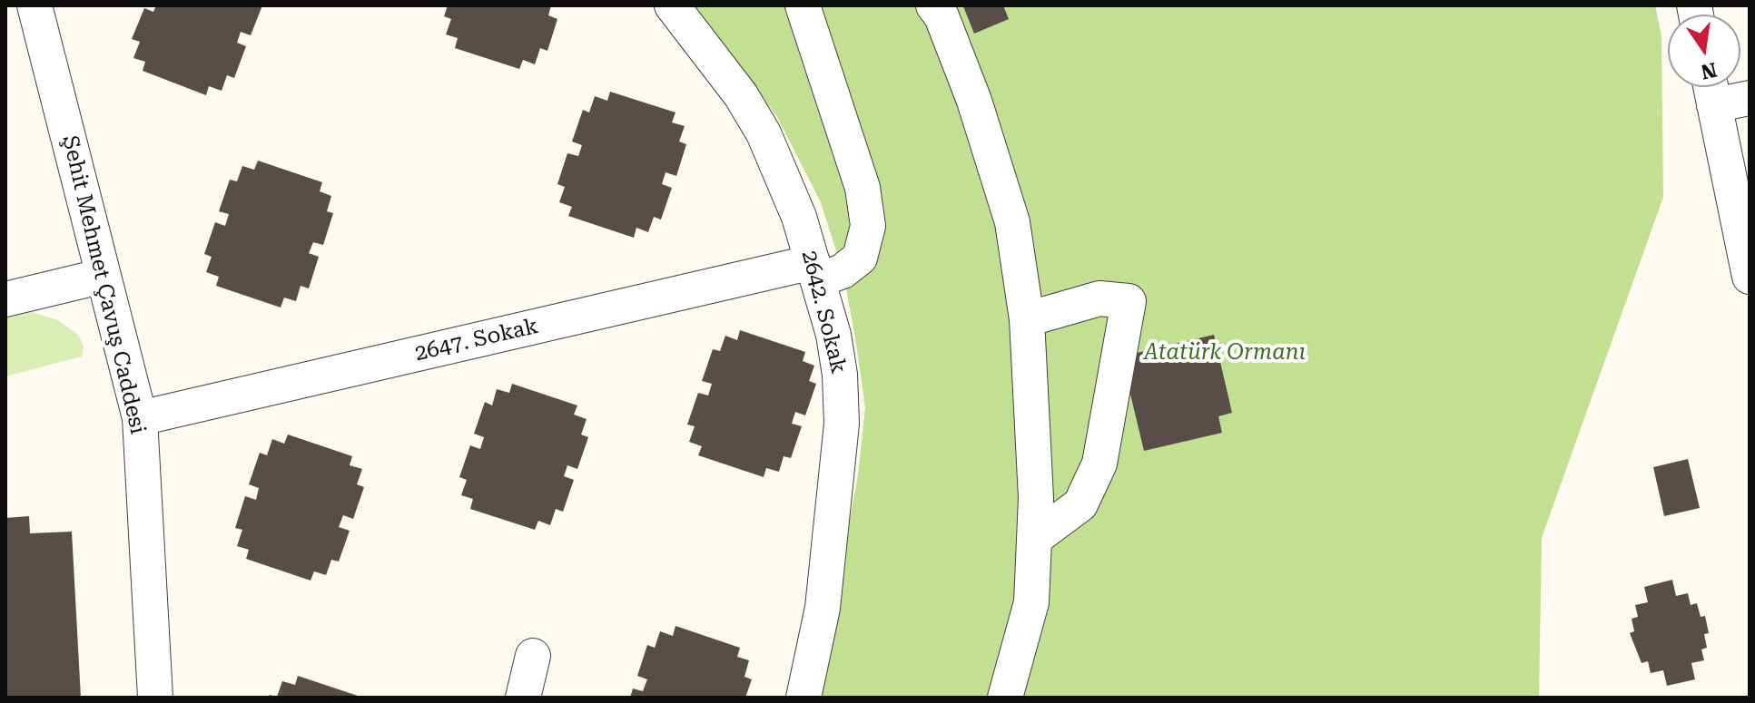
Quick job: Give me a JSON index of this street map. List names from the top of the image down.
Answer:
{
  "streets": {
    "street": ["Şehit Mehmet Çavuş Caddesi", "2642. Sokak", "2647. Sokak"]
  },
  "crossings": [
    ["Şehit Mehmet Çavuş Caddesi", "2647. Sokak"],
    ["2642. Sokak", "2647. Sokak"]
  ],
  "parks": ["Atatürk Ormanı"],
  "north": "bottom"
}
